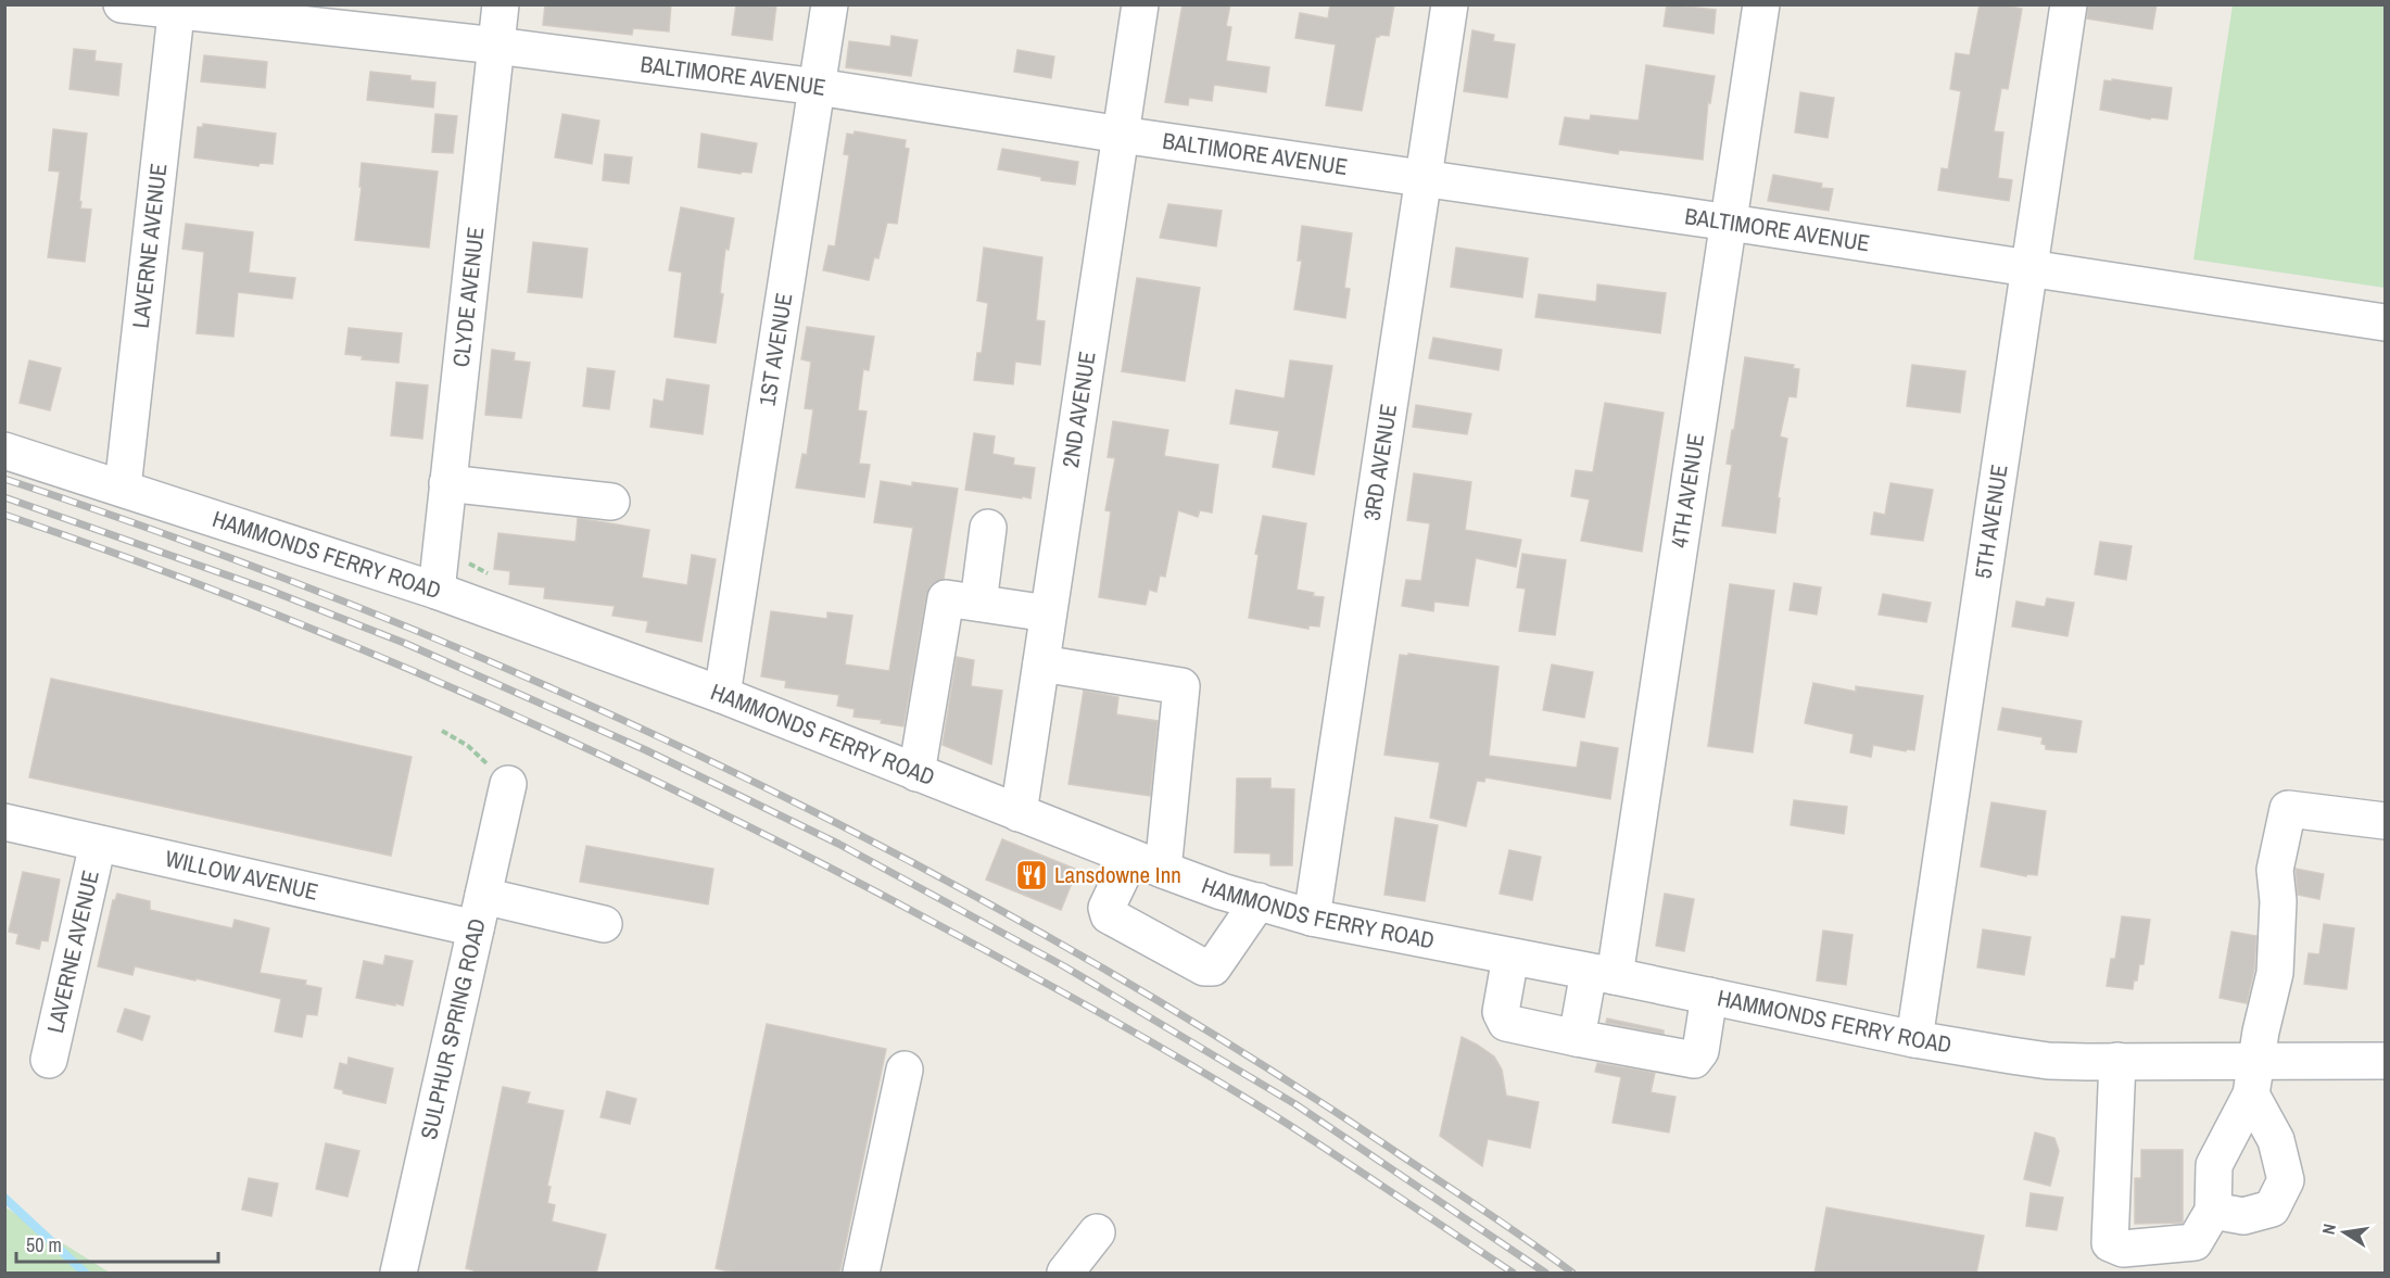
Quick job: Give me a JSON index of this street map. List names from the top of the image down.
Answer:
{
  "streets": {
    "street": [
      "BALTIMORE AVENUE",
      "LAVERNE AVENUE",
      "CLYDE AVENUE",
      "1ST AVENUE",
      "2ND AVENUE",
      "3RD AVENUE",
      "4TH AVENUE",
      "5TH AVENUE",
      "HAMMONDS FERRY ROAD",
      "WILLOW AVENUE",
      "SULPHUR SPRING ROAD"
    ]
  },
  "crossings": [
    ["BALTIMORE AVENUE", "LAVERNE AVENUE"],
    ["BALTIMORE AVENUE", "CLYDE AVENUE"],
    ["BALTIMORE AVENUE", "1ST AVENUE"],
    ["BALTIMORE AVENUE", "2ND AVENUE"],
    ["BALTIMORE AVENUE", "3RD AVENUE"],
    ["BALTIMORE AVENUE", "4TH AVENUE"],
    ["BALTIMORE AVENUE", "5TH AVENUE"],
    ["LAVERNE AVENUE", "HAMMONDS FERRY ROAD"],
    ["LAVERNE AVENUE", "WILLOW AVENUE"],
    ["CLYDE AVENUE", "HAMMONDS FERRY ROAD"],
    ["1ST AVENUE", "HAMMONDS FERRY ROAD"],
    ["2ND AVENUE", "HAMMONDS FERRY ROAD"],
    ["3RD AVENUE", "HAMMONDS FERRY ROAD"],
    ["4TH AVENUE", "HAMMONDS FERRY ROAD"],
    ["5TH AVENUE", "HAMMONDS FERRY ROAD"],
    ["WILLOW AVENUE", "SULPHUR SPRING ROAD"]
  ],
  "places": {
    "restaurant": ["Lansdowne Inn"]
  },
  "scale_bar": "50 m",
  "north": "left"
}
